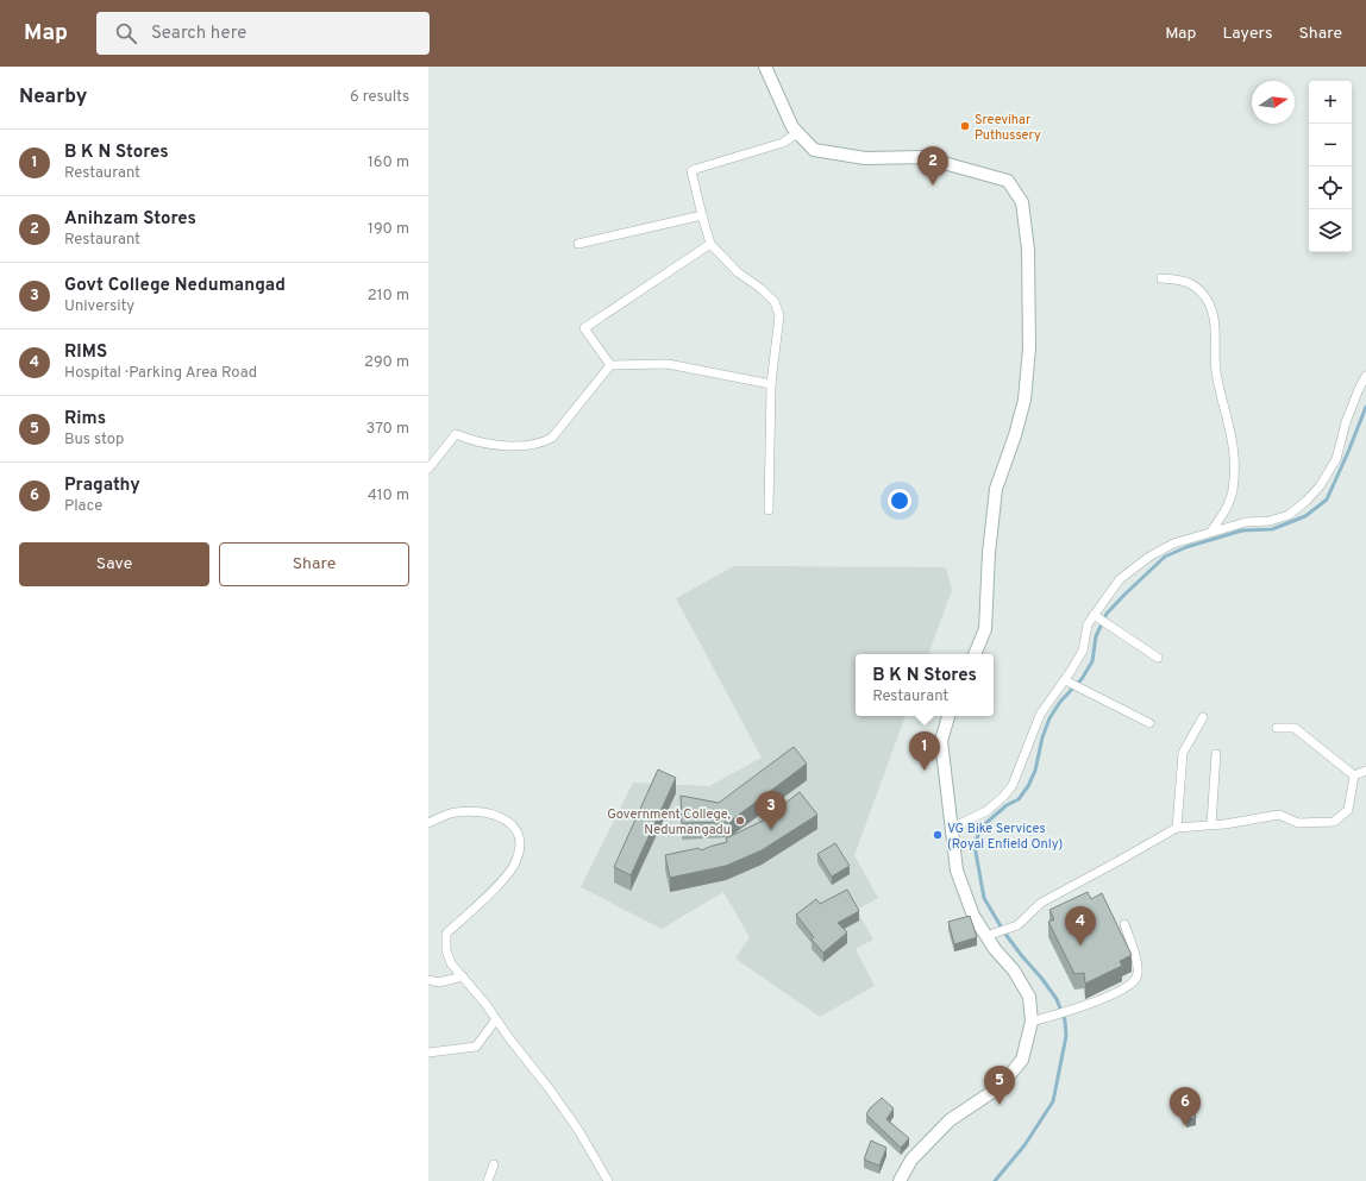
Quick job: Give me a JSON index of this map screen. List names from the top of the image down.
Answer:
{
  "places": ["Sreevihar Puthussery", "Government College, Nedumangadu", "VG Bike Services (Royal Enfield Only)"],
  "north": "right",
  "page": {
    "header": "Map",
    "search": "Search here",
    "nav": ["Map", "Layers", "Share"],
    "heading": ["Nearby", "6 results"],
    "map_buttons": ["+", "−"],
    "list": [
      {
        "mark": "1",
        "name": "B K N Stores",
        "note": "Restaurant",
        "value": "160 m"
      },
      {
        "mark": "2",
        "name": "Anihzam Stores",
        "note": "Restaurant",
        "value": "190 m"
      },
      {
        "mark": "3",
        "name": "Govt College Nedumangad",
        "note": "University",
        "value": "210 m"
      },
      {
        "mark": "4",
        "name": "RIMS",
        "note": "Hospital · Parking Area Road",
        "value": "290 m"
      },
      {
        "mark": "5",
        "name": "Rims",
        "note": "Bus stop",
        "value": "370 m"
      },
      {
        "mark": "6",
        "name": "Pragathy",
        "note": "Place",
        "value": "410 m"
      }
    ],
    "pins": [
      "2",
      "1",
      "3",
      "4",
      "5",
      "6"
    ],
    "buttons": ["Save", "Share"],
    "popup": ["B K N Stores", "Restaurant"]
  }
}
